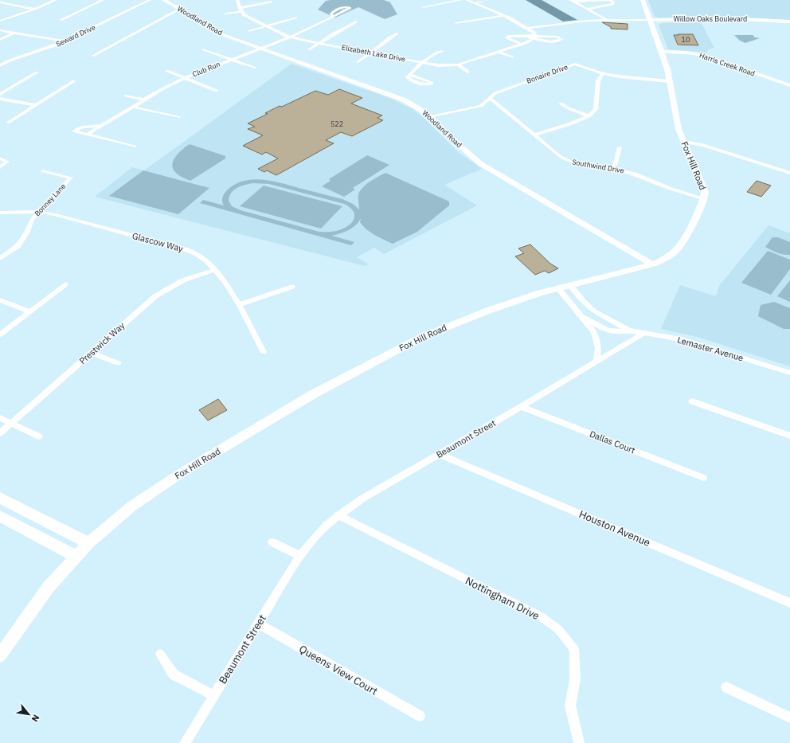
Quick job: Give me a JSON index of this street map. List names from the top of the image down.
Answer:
{
  "streets": {
    "main road": [
      "Willow Oaks Boulevard",
      "Woodland Road",
      "Harris Creek Road",
      "Fox Hill Road"
    ],
    "street": [
      "Seward Drive",
      "Elizabeth Lake Drive",
      "Club Run",
      "Bonaire Drive",
      "Southwind Drive",
      "Bonney Lane",
      "Glascow Way",
      "Prestwick Way",
      "Lemaster Avenue",
      "Beaumont Street",
      "Dallas Court",
      "Houston Avenue",
      "Nottingham Drive",
      "Queens View Court"
    ]
  },
  "crossings": [
    ["Willow Oaks Boulevard", "Fox Hill Road"],
    ["Woodland Road", "Club Run"],
    ["Woodland Road", "Bonaire Drive"],
    ["Woodland Road", "Fox Hill Road"],
    ["Elizabeth Lake Drive", "Club Run"],
    ["Harris Creek Road", "Fox Hill Road"],
    ["Bonaire Drive", "Fox Hill Road"],
    ["Bonaire Drive", "Southwind Drive"],
    ["Fox Hill Road", "Southwind Drive"],
    ["Fox Hill Road", "Lemaster Avenue"],
    ["Bonney Lane", "Glascow Way"],
    ["Glascow Way", "Prestwick Way"],
    ["Lemaster Avenue", "Beaumont Street"],
    ["Beaumont Street", "Dallas Court"],
    ["Beaumont Street", "Houston Avenue"],
    ["Beaumont Street", "Nottingham Drive"],
    ["Beaumont Street", "Queens View Court"]
  ],
  "house_numbers": ["10", "522"],
  "north": "bottom right"
}
